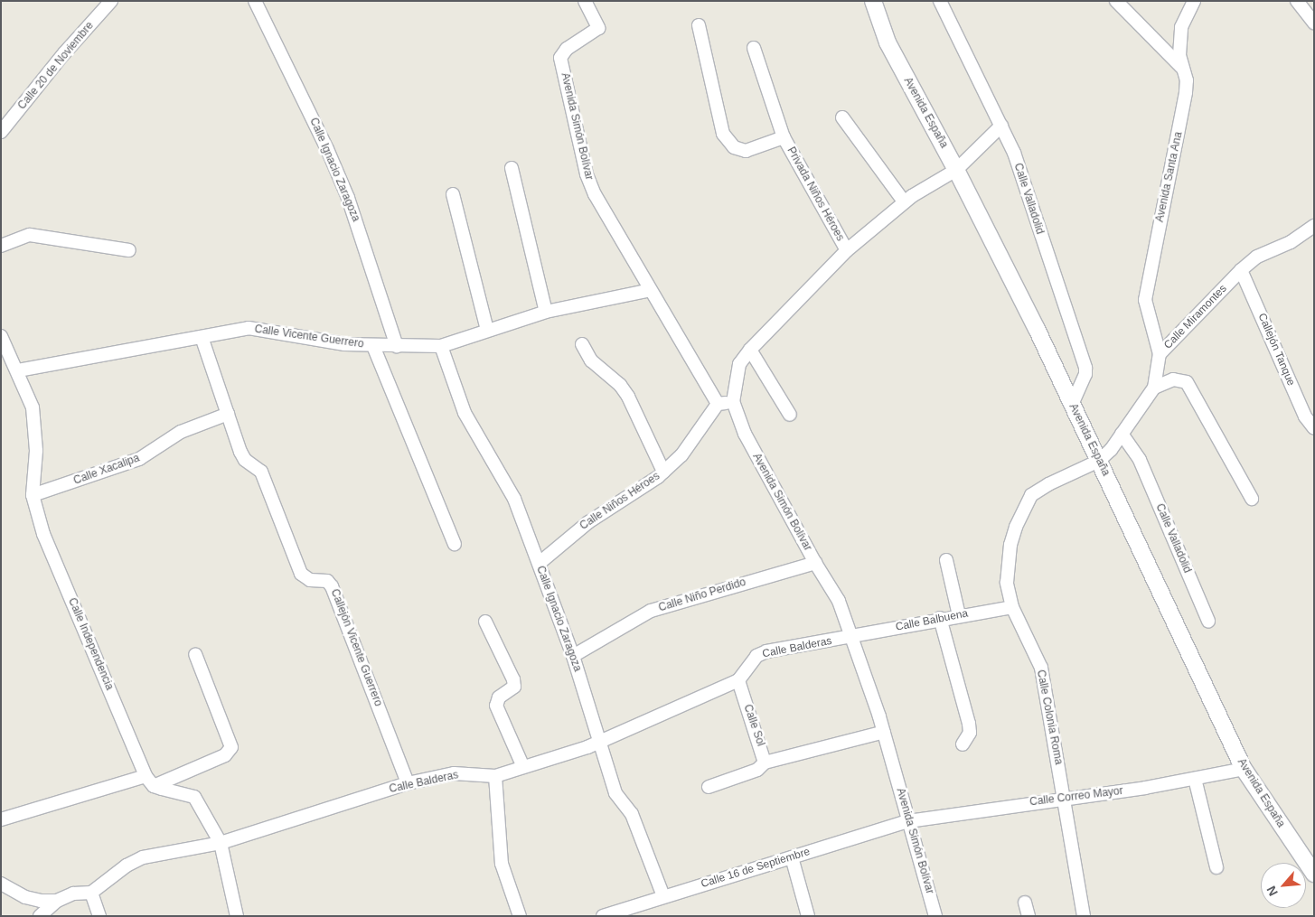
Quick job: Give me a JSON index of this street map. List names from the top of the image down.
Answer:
{
  "streets": {
    "street": [
      "Calle 20 de Noviembre",
      "Avenida España",
      "Avenida Simón Bolívar",
      "Calle Ignacio Zaragoza",
      "Avenida Santa Ana",
      "Privada Niños Héroes",
      "Calle Valladolid",
      "Calle Miramontes",
      "Calle Vicente Guerrero",
      "Callejón Tanque",
      "Calle Xacalipa",
      "Calle Niños Héroes",
      "Calle Niño Perdido",
      "Calle Balbuena",
      "Calle Independencia",
      "Callejón Vicente Guerrero",
      "Calle Balderas",
      "Calle Colonia Roma",
      "Calle Sol",
      "Calle Correo Mayor",
      "Calle 16 de Septiembre"
    ]
  },
  "crossings": [
    ["Avenida España", "Avenida Simón Bolívar"],
    ["Avenida España", "Calle Valladolid"],
    ["Avenida España", "Calle Miramontes"],
    ["Avenida España", "Calle Colonia Roma"],
    ["Avenida España", "Calle Correo Mayor"],
    ["Avenida Simón Bolívar", "Privada Niños Héroes"],
    ["Avenida Simón Bolívar", "Calle Valladolid"],
    ["Avenida Simón Bolívar", "Calle Vicente Guerrero"],
    ["Avenida Simón Bolívar", "Calle Niños Héroes"],
    ["Avenida Simón Bolívar", "Calle Niño Perdido"],
    ["Avenida Simón Bolívar", "Calle Balbuena"],
    ["Avenida Simón Bolívar", "Calle Balderas"],
    ["Avenida Simón Bolívar", "Calle Correo Mayor"],
    ["Avenida Simón Bolívar", "Calle 16 de Septiembre"],
    ["Calle Ignacio Zaragoza", "Calle Vicente Guerrero"],
    ["Calle Ignacio Zaragoza", "Calle Niños Héroes"],
    ["Calle Ignacio Zaragoza", "Calle Niño Perdido"],
    ["Calle Ignacio Zaragoza", "Calle Balderas"],
    ["Calle Ignacio Zaragoza", "Calle 16 de Septiembre"],
    ["Avenida Santa Ana", "Calle Miramontes"],
    ["Calle Valladolid", "Calle Miramontes"],
    ["Calle Miramontes", "Callejón Tanque"],
    ["Calle Miramontes", "Calle Colonia Roma"],
    ["Calle Vicente Guerrero", "Calle Independencia"],
    ["Calle Vicente Guerrero", "Callejón Vicente Guerrero"],
    ["Calle Xacalipa", "Calle Independencia"],
    ["Calle Xacalipa", "Callejón Vicente Guerrero"],
    ["Calle Balbuena", "Calle Balderas"],
    ["Calle Balbuena", "Calle Colonia Roma"],
    ["Callejón Vicente Guerrero", "Calle Balderas"],
    ["Calle Balderas", "Calle Sol"],
    ["Calle Colonia Roma", "Calle Correo Mayor"],
    ["Calle Correo Mayor", "Calle 16 de Septiembre"]
  ],
  "north": "bottom left"
}
